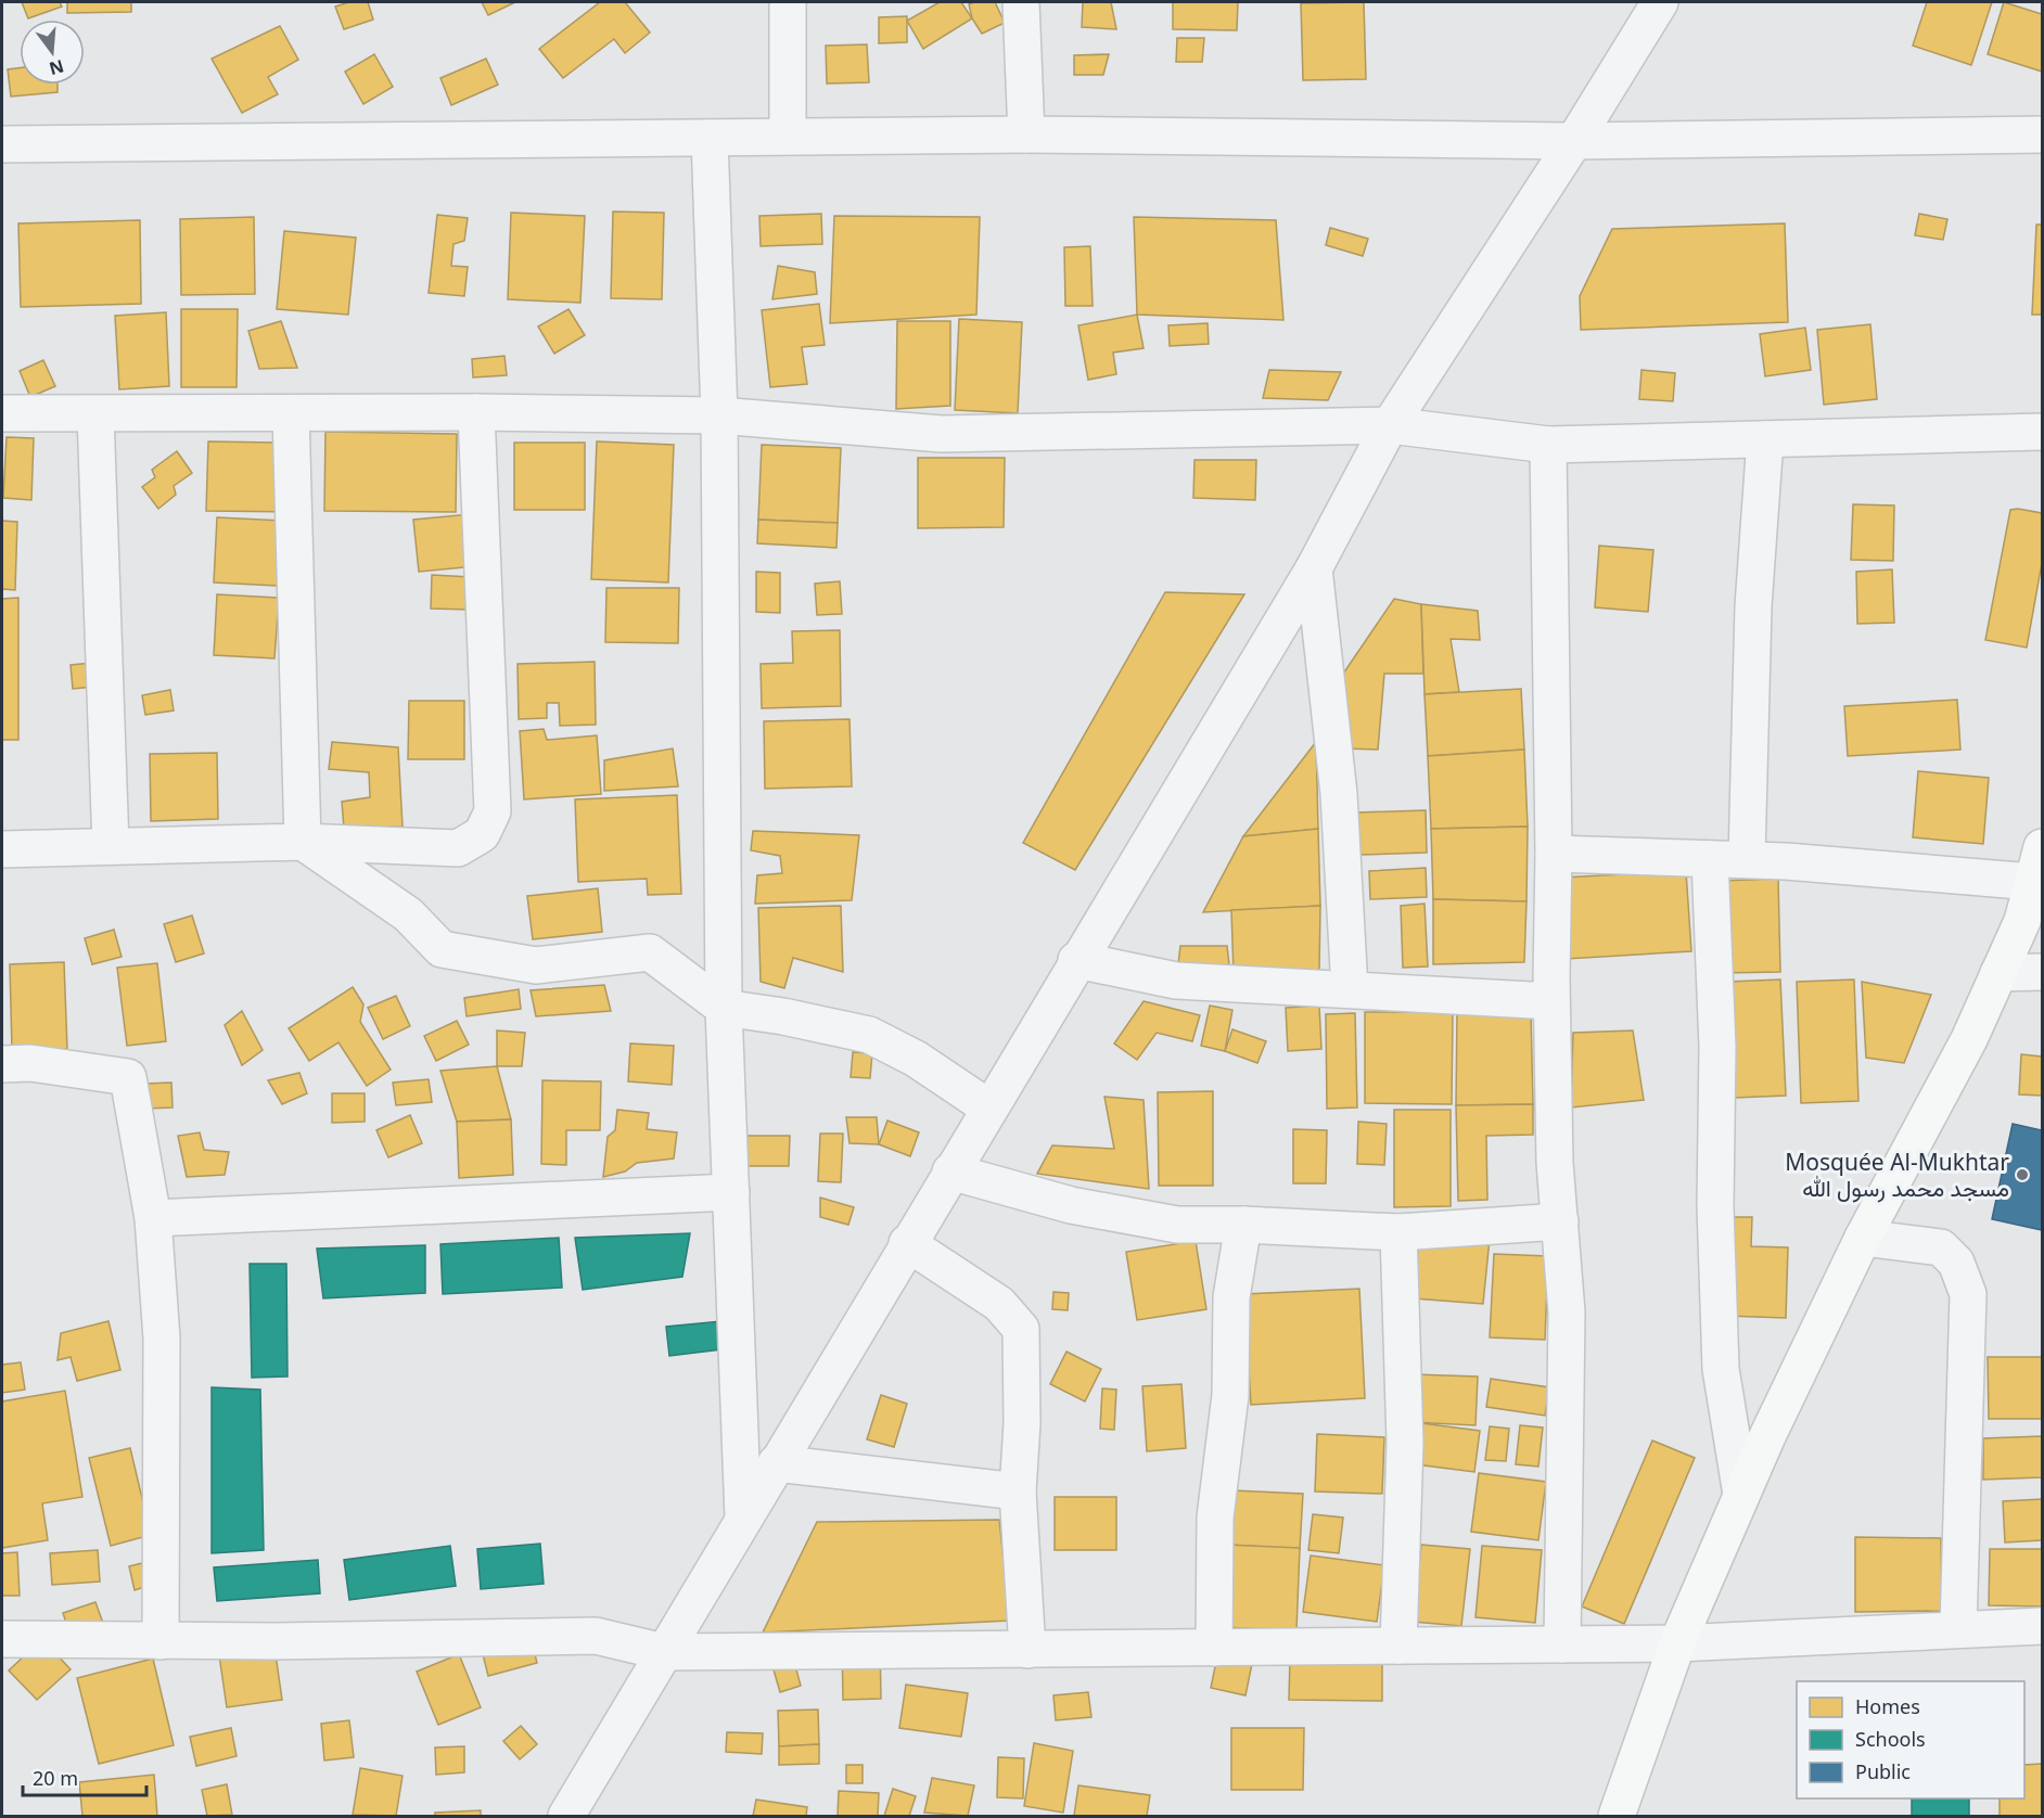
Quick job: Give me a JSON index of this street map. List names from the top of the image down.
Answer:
{
  "places": ["Mosquée Al-Mukhtar مسجد محمد رسول الله"],
  "legend": ["Homes", "Schools", "Public"],
  "scale_bar": "20 m",
  "north": "bottom"
}
